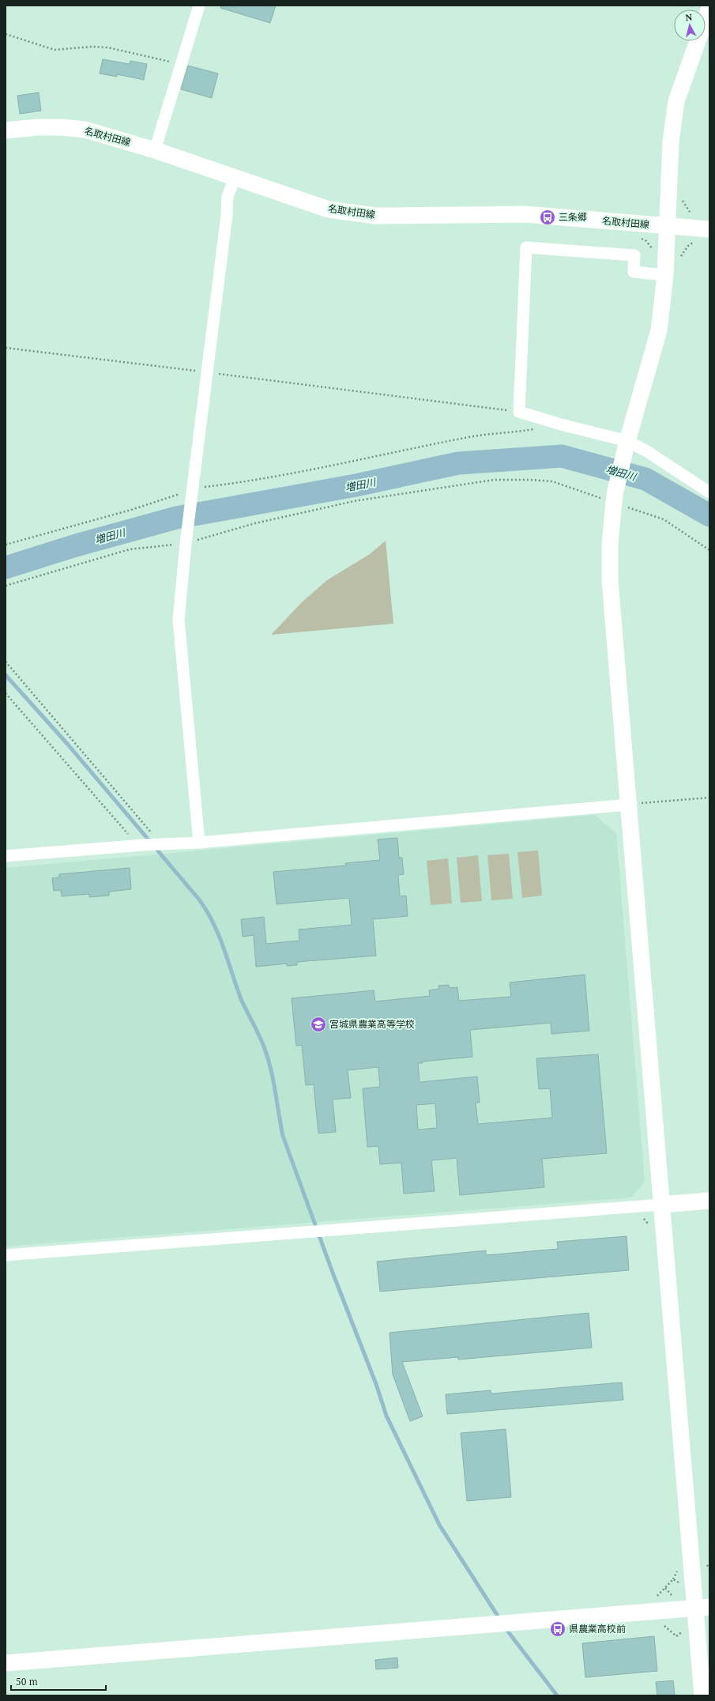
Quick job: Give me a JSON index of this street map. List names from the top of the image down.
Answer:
{
  "streets": {
    "street": ["名取村田線"]
  },
  "water": ["増田川"],
  "places": {
    "bus stop": ["三条郷", "県農業高校前"],
    "school or university": ["宮城県農業高等学校"]
  },
  "scale_bar": "50 m",
  "north": "top"
}
